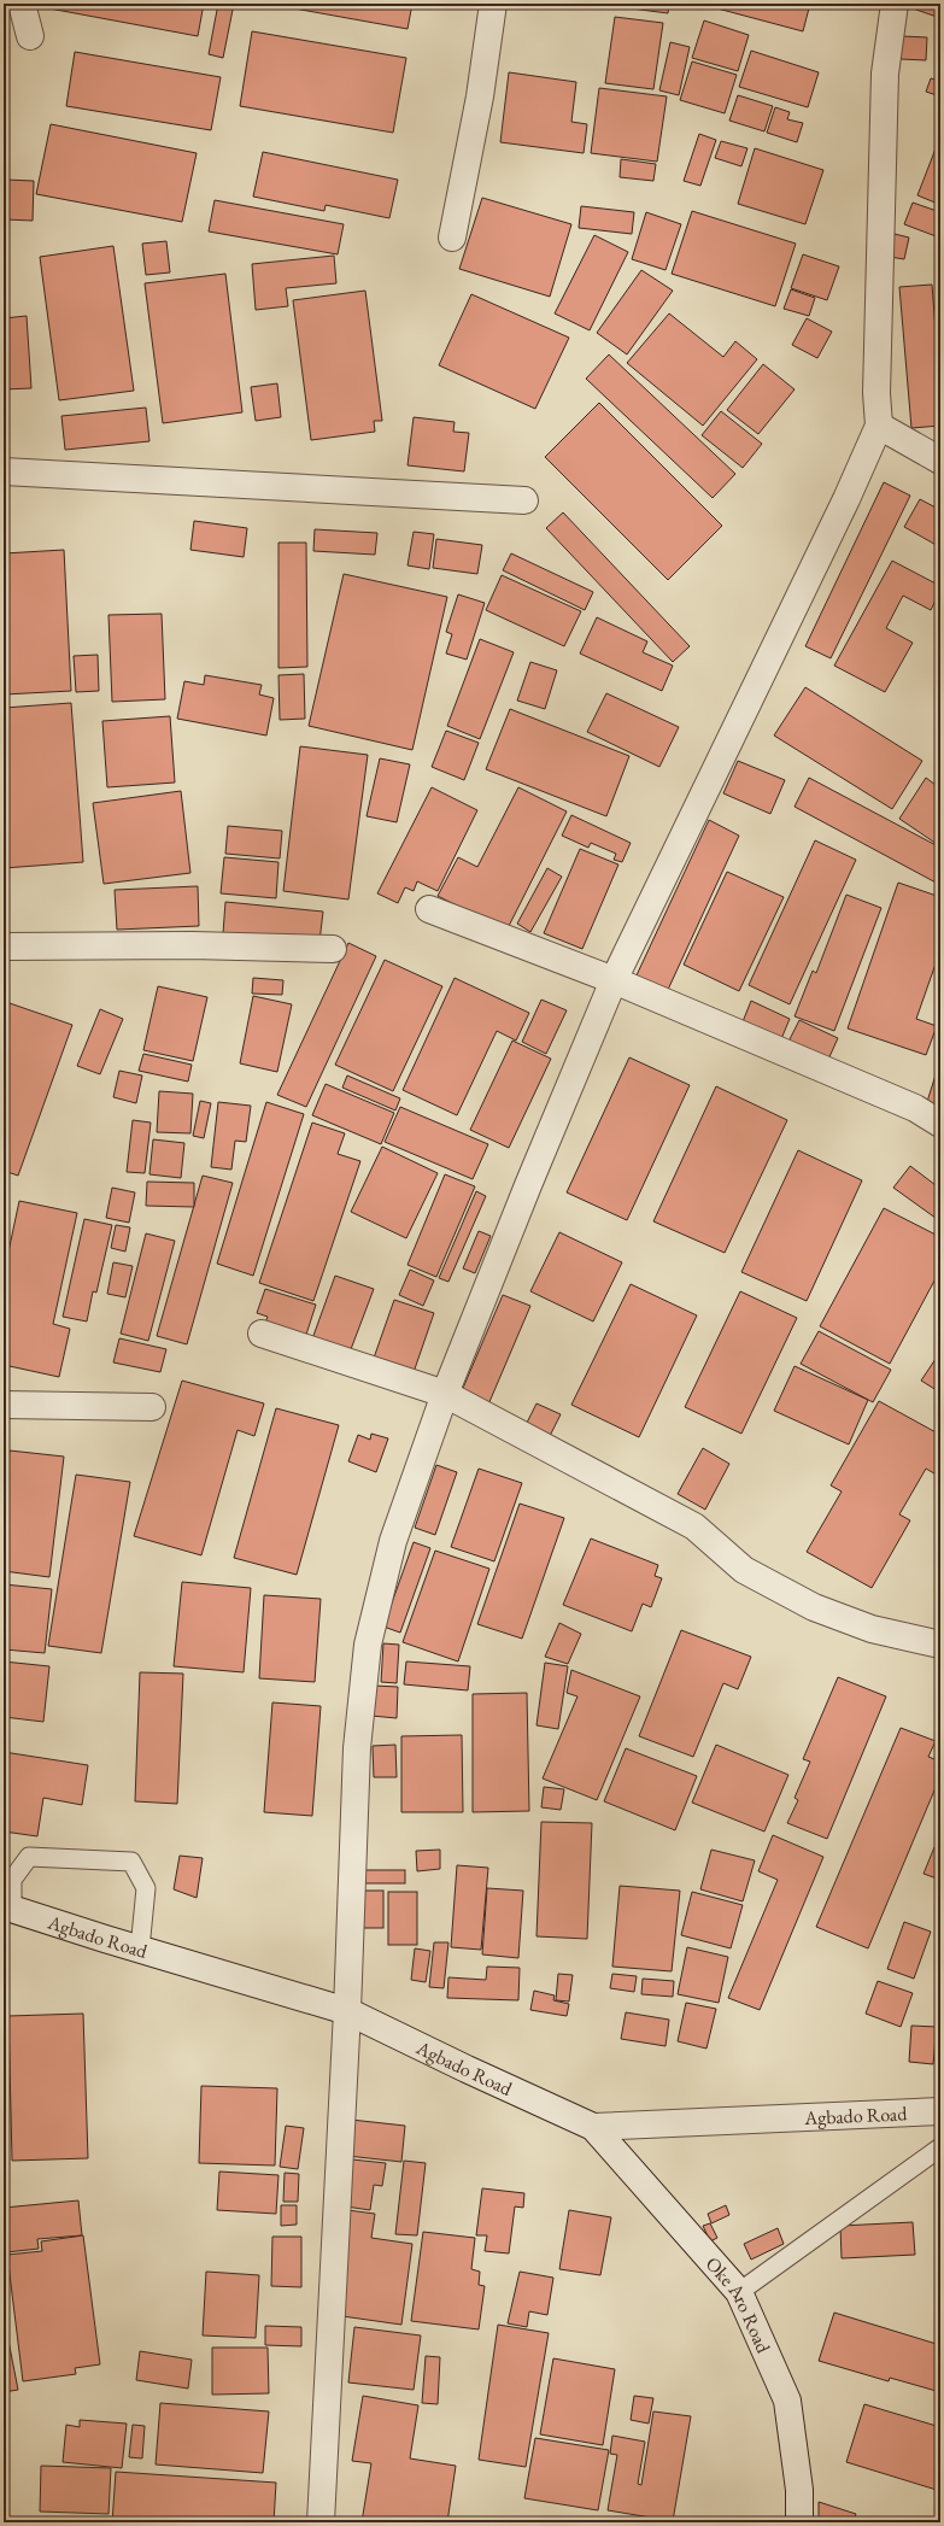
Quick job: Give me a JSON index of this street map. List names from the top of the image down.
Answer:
{
  "streets": {
    "street": ["Agbado Road", "Oke Aro Road"]
  },
  "crossings": [
    ["Agbado Road", "Oke Aro Road"]
  ]
}
